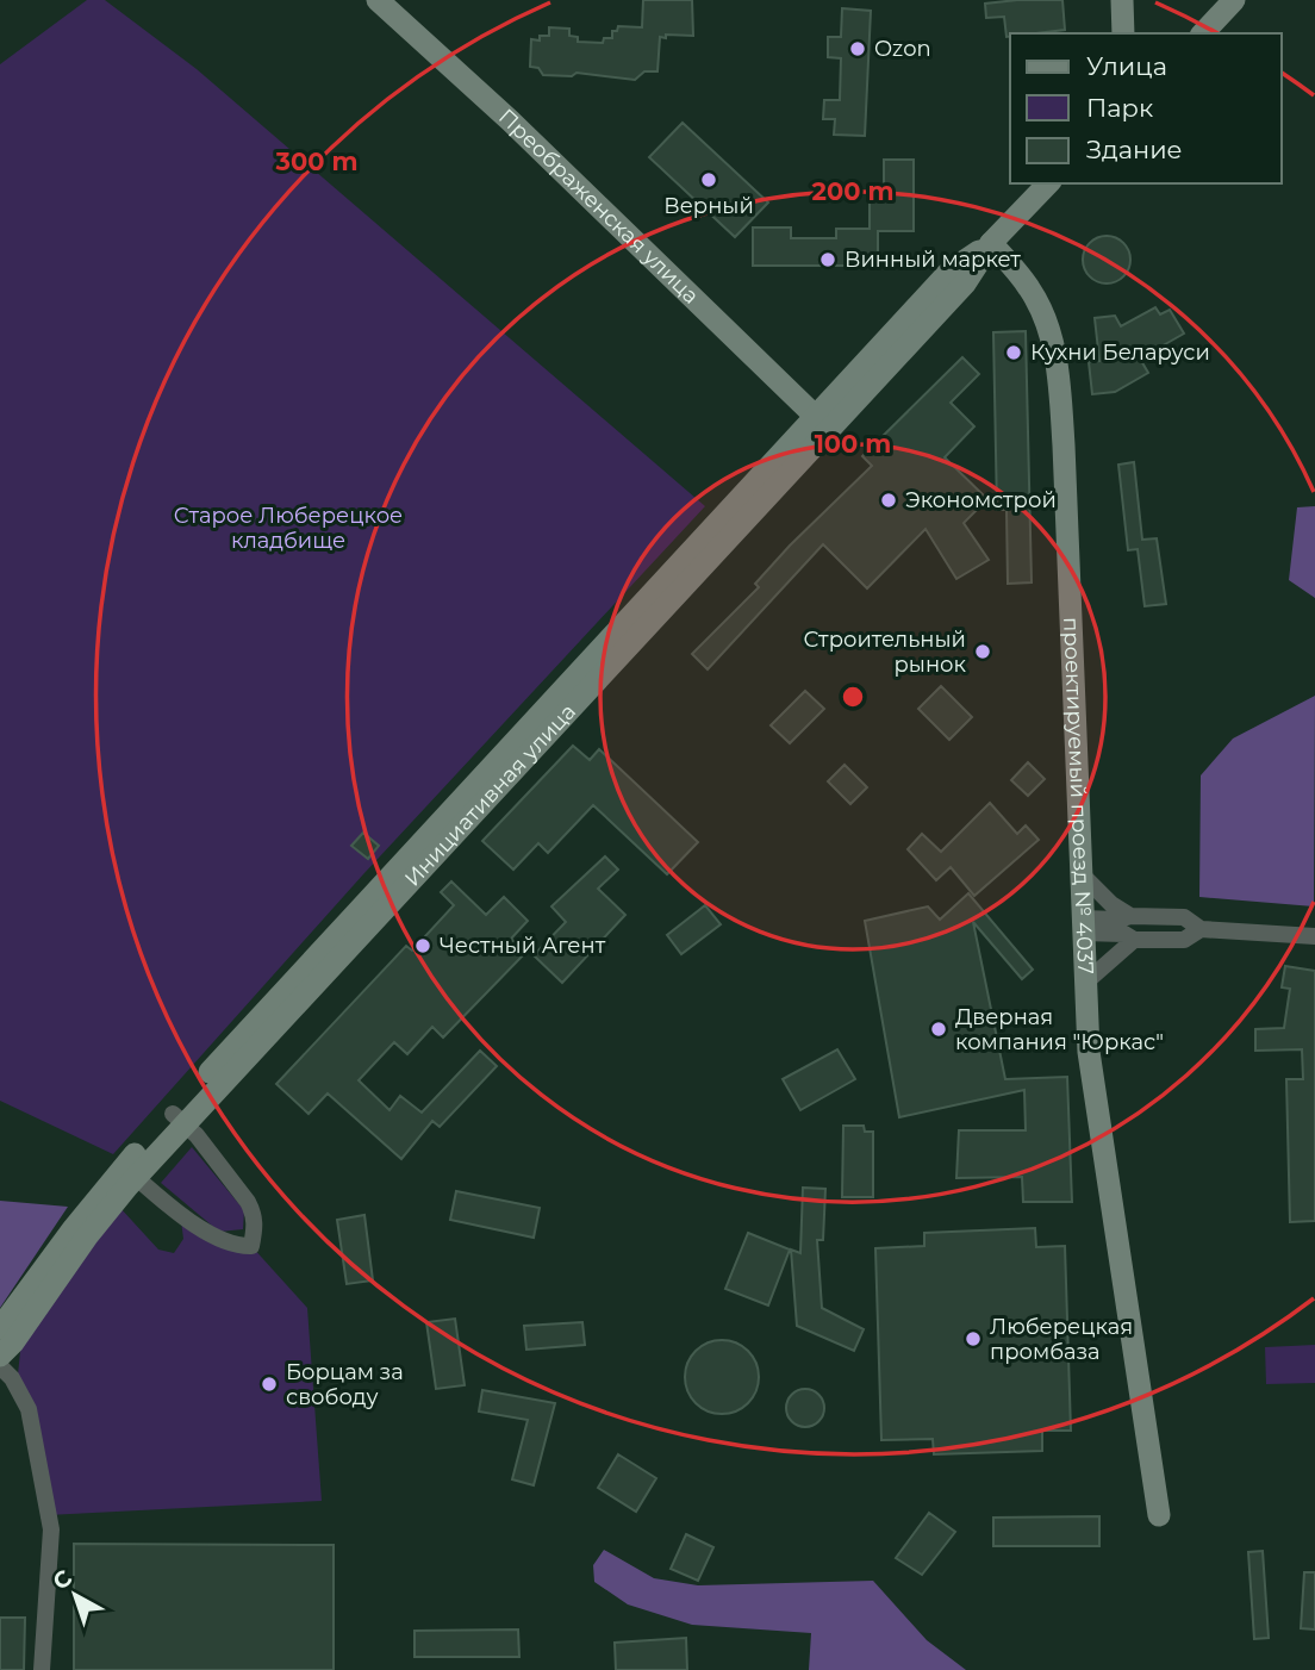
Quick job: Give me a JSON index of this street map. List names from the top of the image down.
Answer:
{
  "streets": {
    "main road": ["Преображенская улица", "Инициативная улица", "проектируемый проезд № 4037"]
  },
  "crossings": [
    ["Преображенская улица", "Инициативная улица"],
    ["Инициативная улица", "проектируемый проезд № 4037"]
  ],
  "parks": ["Старое Люберецкое кладбище"],
  "places": [
    "Ozon",
    "Верный",
    "Винный маркет",
    "Кухни Беларуси",
    "Экономстрой",
    "Строительный рынок",
    "Честный Агент",
    "Дверная компания \"Юркас\"",
    "Люберецкая промбаза",
    "Борцам за свободу"
  ],
  "legend": ["Улица", "Парк", "Здание"],
  "north": "top left",
  "rings": ["300 m", "200 m", "100 m"]
}
